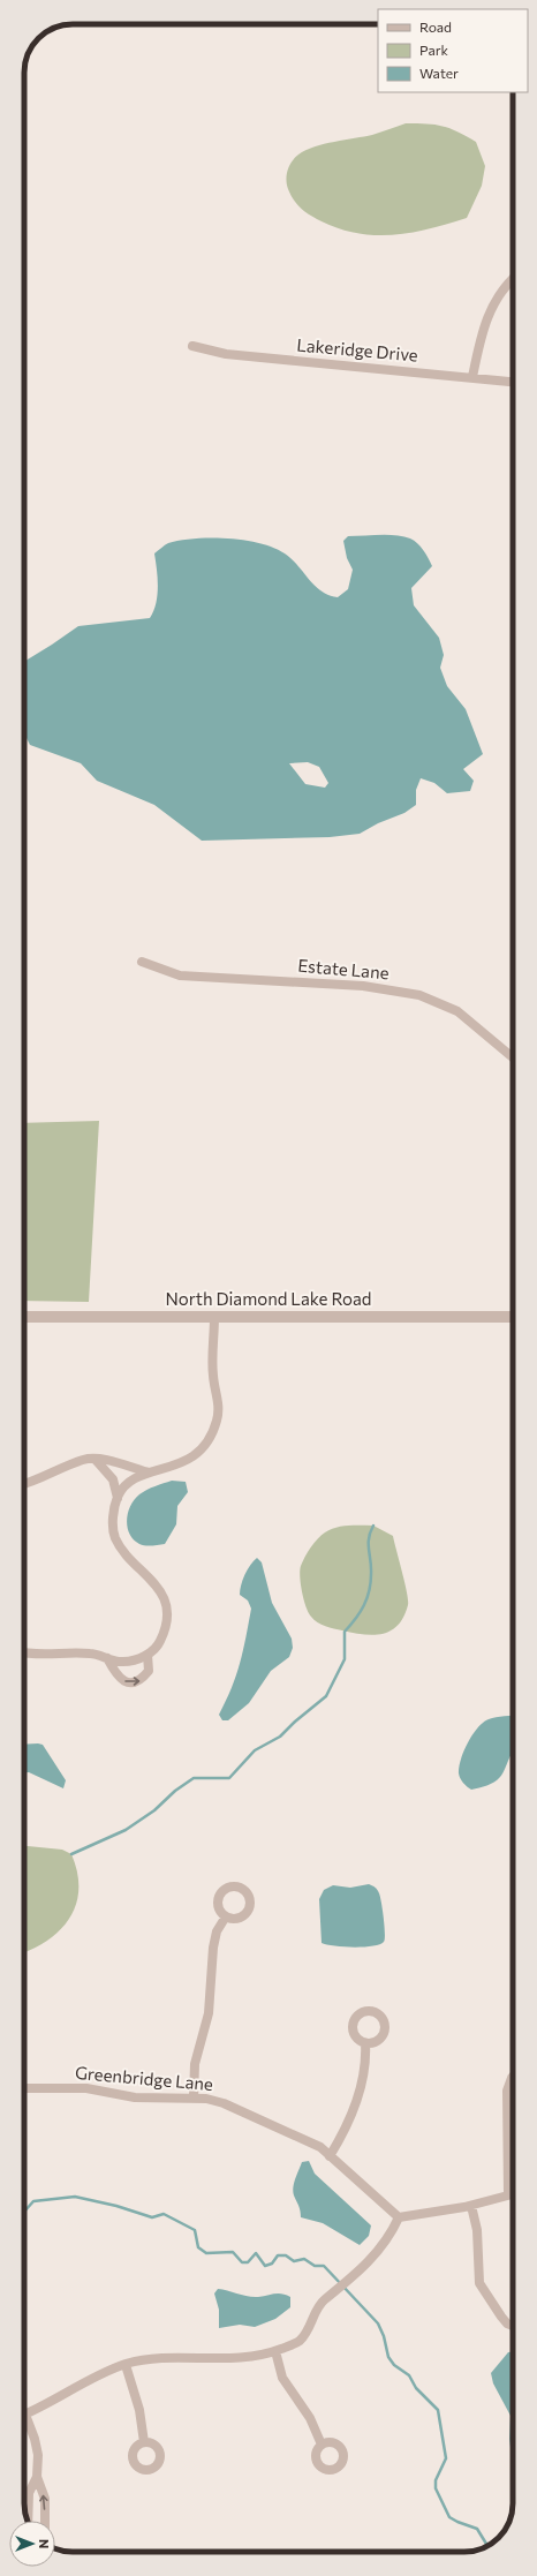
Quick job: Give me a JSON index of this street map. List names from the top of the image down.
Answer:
{
  "streets": {
    "street": [
      "Lakeridge Drive",
      "Estate Lane",
      "North Diamond Lake Road",
      "Greenbridge Lane"
    ]
  },
  "legend": ["Road", "Park", "Water"],
  "north": "right"
}
